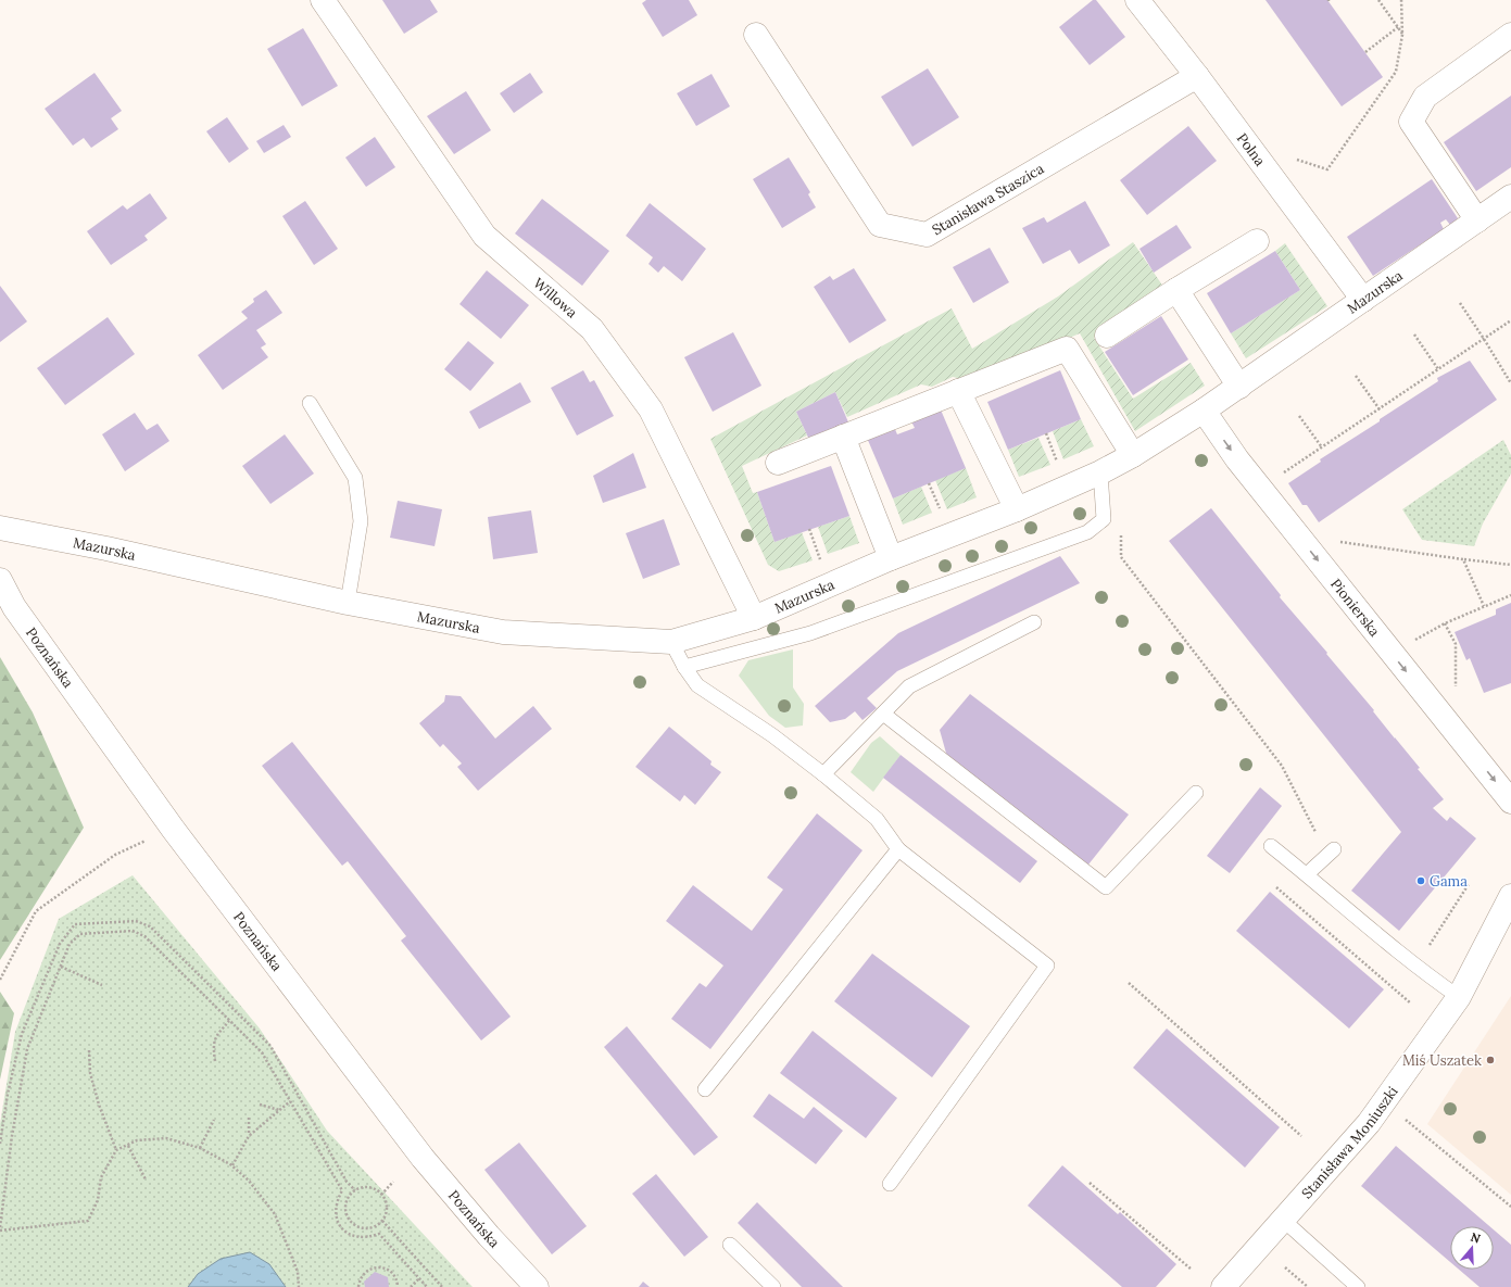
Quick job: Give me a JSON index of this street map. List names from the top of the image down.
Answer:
{
  "streets": {
    "street": [
      "Polna",
      "Stanisława Staszica",
      "Mazurska",
      "Willowa",
      "Pionierska",
      "Poznańska",
      "Stanisława Moniuszki"
    ]
  },
  "crossings": [
    ["Polna", "Stanisława Staszica"],
    ["Polna", "Mazurska"],
    ["Mazurska", "Willowa"],
    ["Mazurska", "Pionierska"]
  ],
  "one_way": ["Pionierska"],
  "places": ["Gama", "Miś Uszatek"],
  "north": "top"
}
